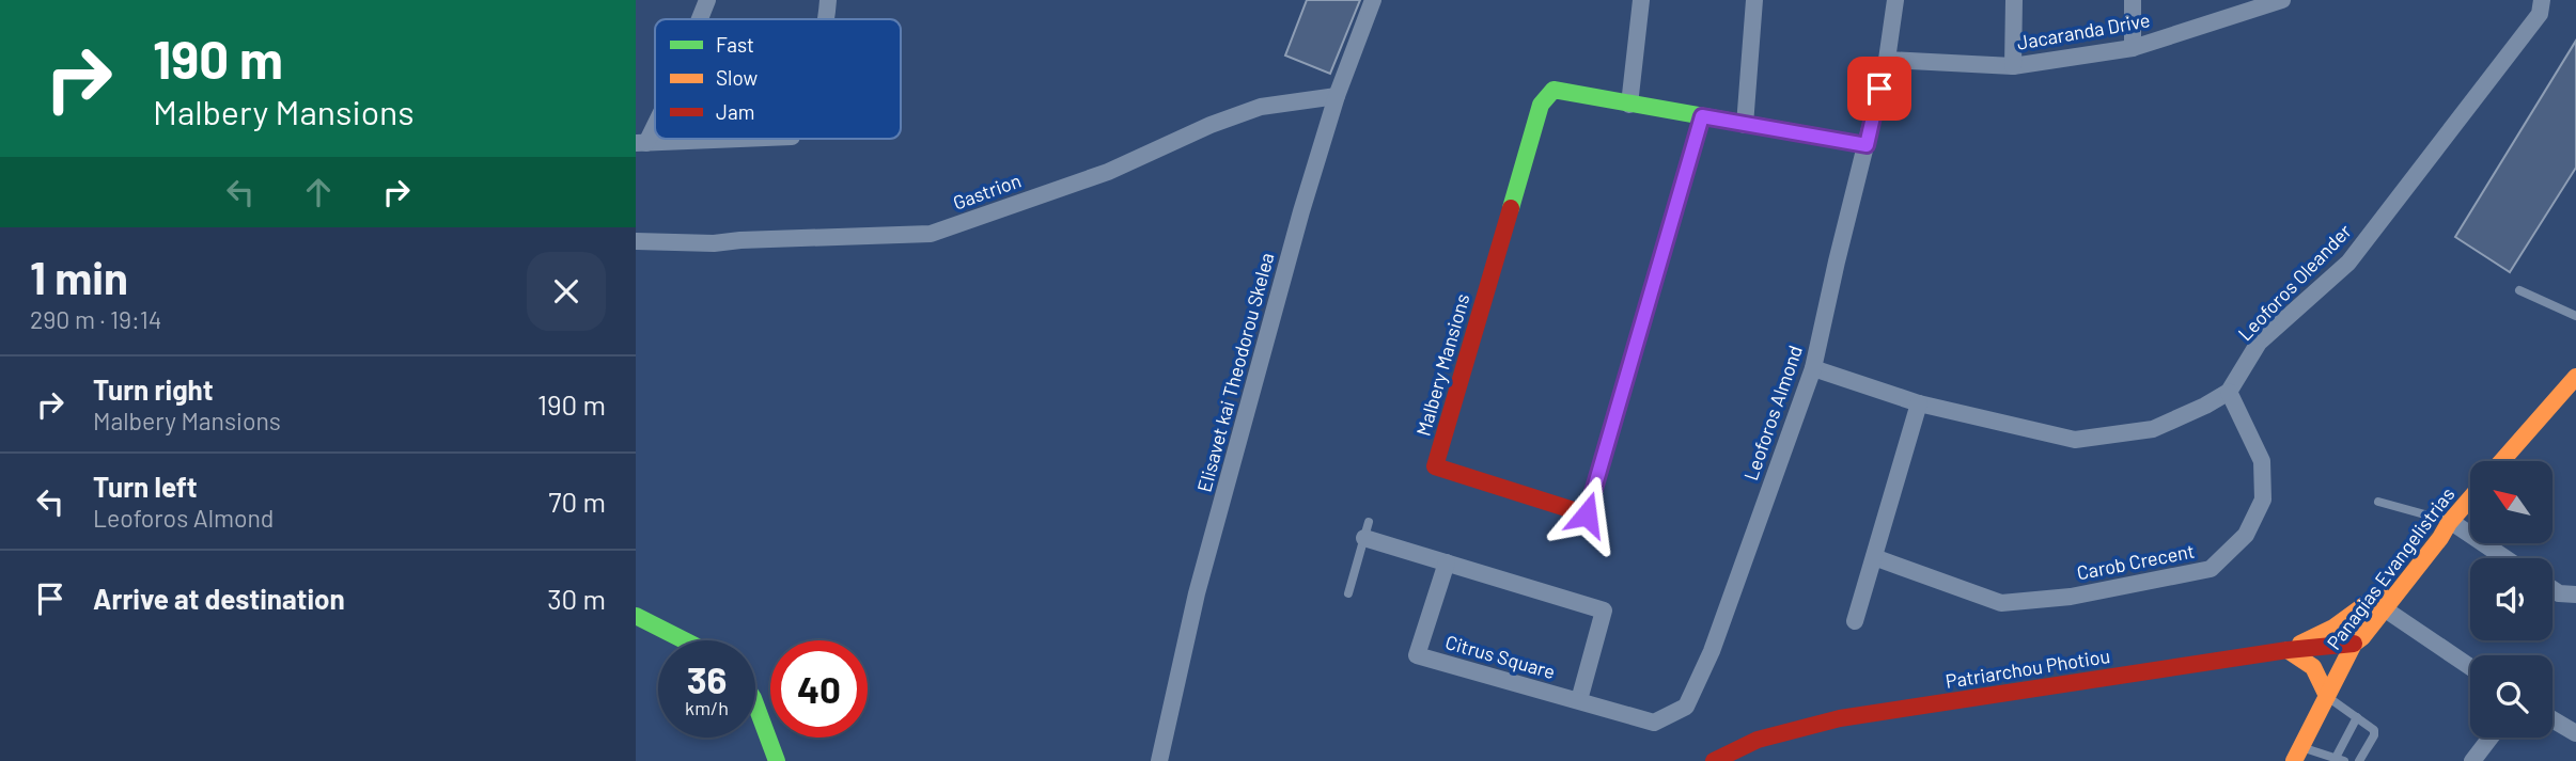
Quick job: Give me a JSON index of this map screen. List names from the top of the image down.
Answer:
{
  "streets": {
    "street": [
      "Jacaranda Drive",
      "Gastrion",
      "Leoforos Oleander",
      "Malbery Mansions",
      "Elisavet kai Theodorou Skelea",
      "Leoforos Almond",
      "Carob Crecent",
      "Panagias Evangelistrias",
      "Citrus Square",
      "Patriarchou Photiou"
    ]
  },
  "crossings": [
    ["Jacaranda Drive", "Leoforos Almond"],
    ["Gastrion", "Elisavet kai Theodorou Skelea"],
    ["Leoforos Oleander", "Leoforos Almond"],
    ["Leoforos Oleander", "Carob Crecent"],
    ["Malbery Mansions", "Leoforos Almond"],
    ["Leoforos Almond", "Citrus Square"],
    ["Panagias Evangelistrias", "Patriarchou Photiou"]
  ],
  "legend": ["Fast", "Slow", "Jam"],
  "north": "top left",
  "page": {
    "turn": ["190 m", "Malbery Mansions"],
    "heading": ["1 min", "290 m · 19:14"],
    "list": [
      {
        "name": "Turn right",
        "note": "Malbery Mansions",
        "value": "190 m"
      },
      {
        "name": "Turn left",
        "note": "Leoforos Almond",
        "value": "70 m"
      },
      {
        "name": "Arrive at destination",
        "value": "30 m"
      }
    ],
    "speed": "36 km/h",
    "limit": "40"
  }
}
